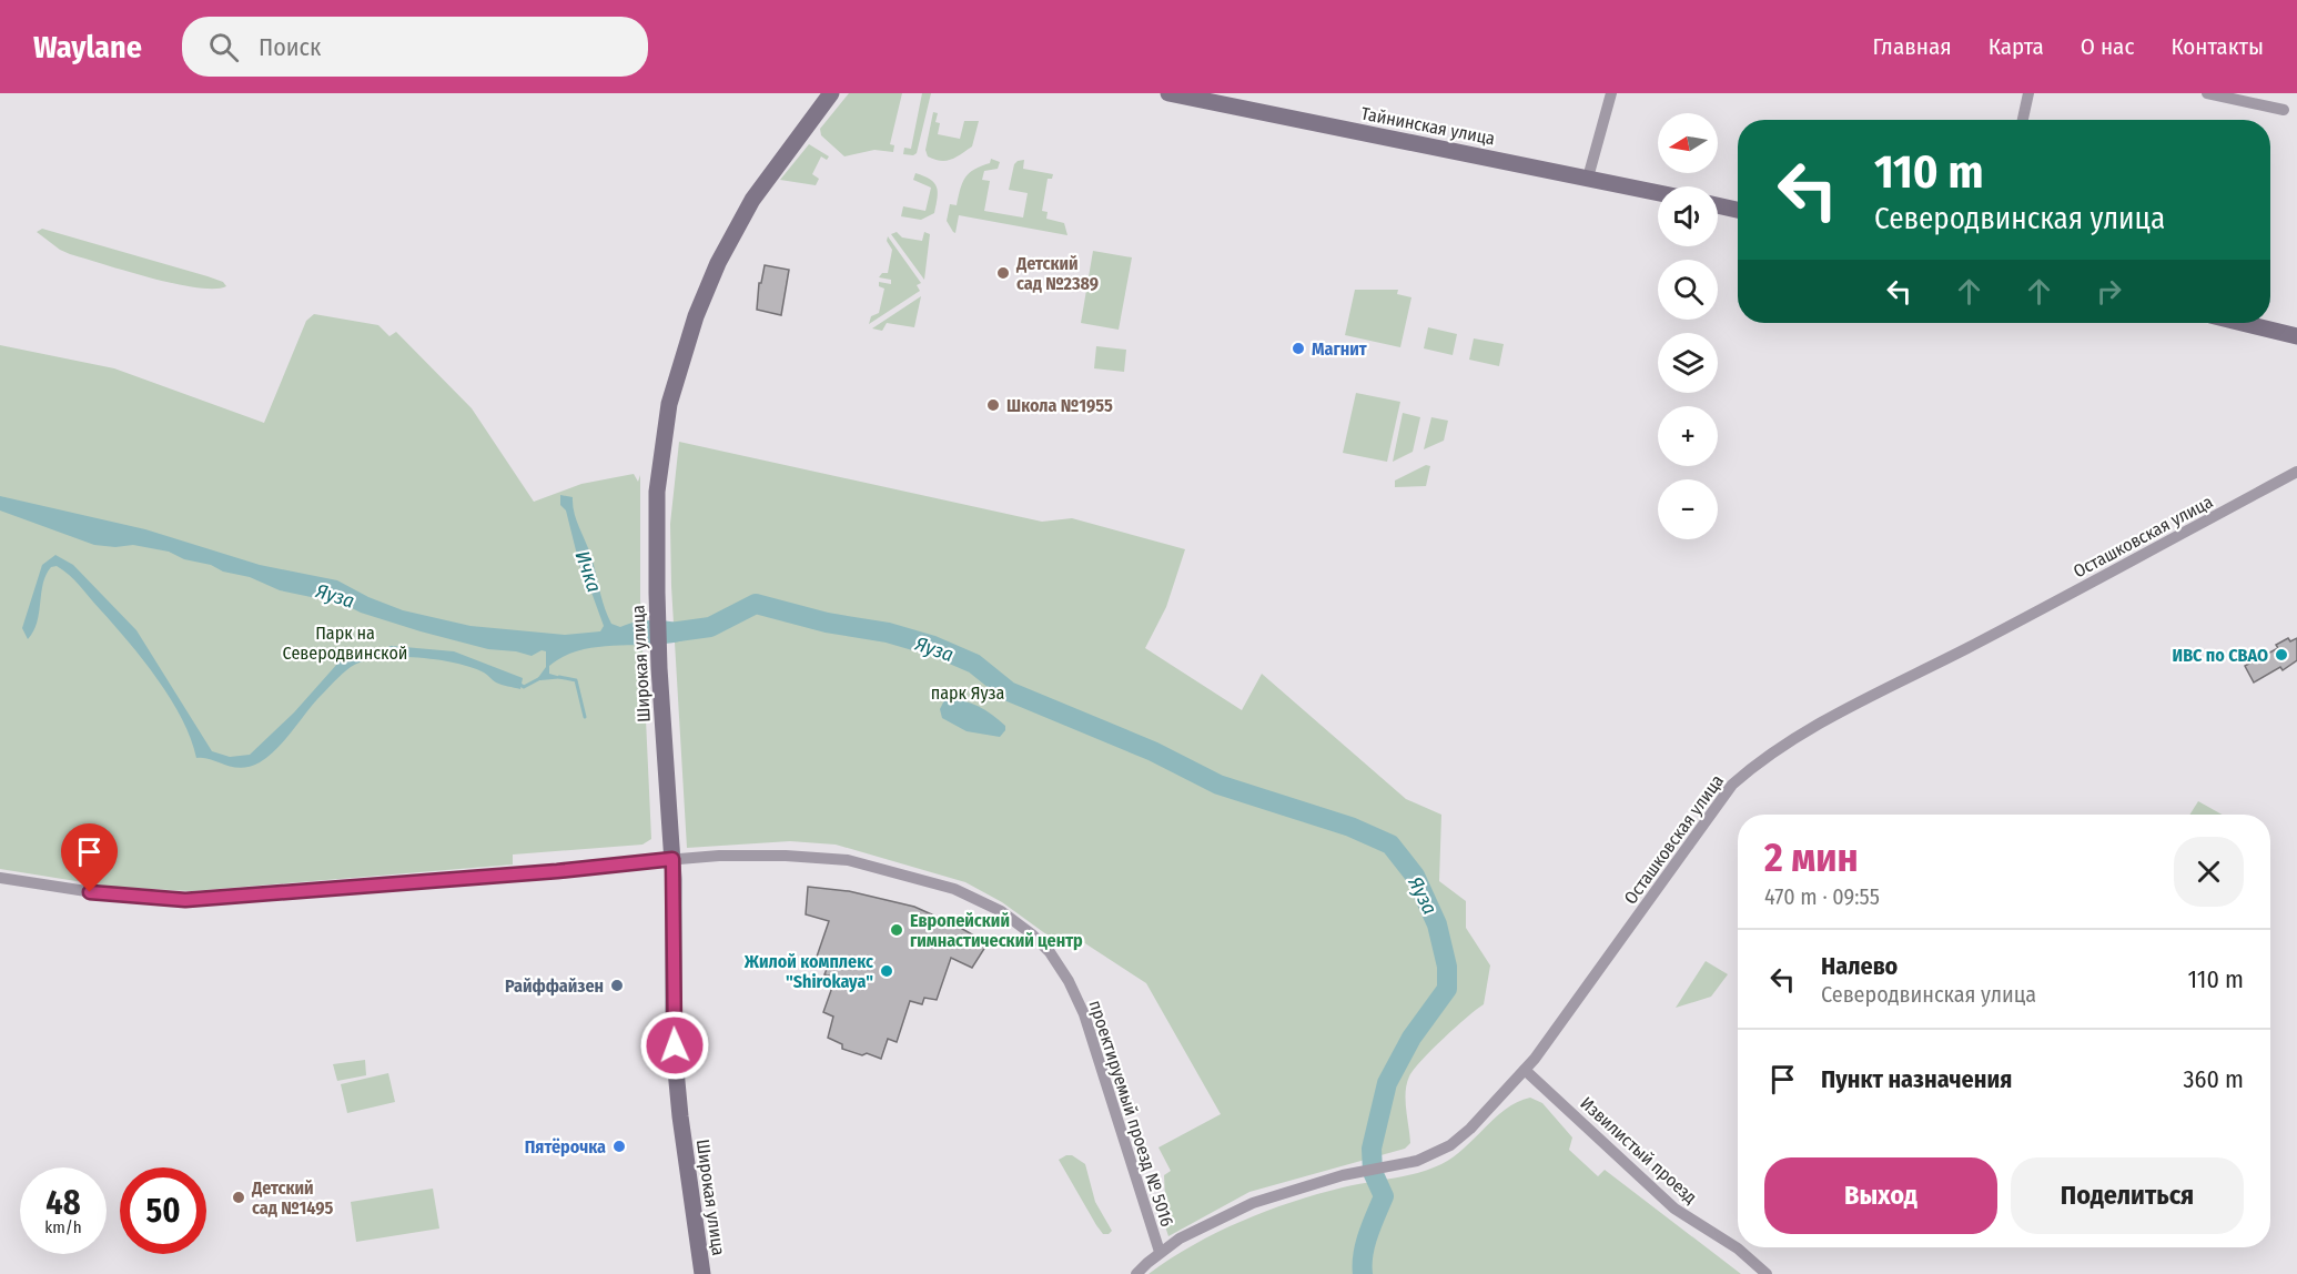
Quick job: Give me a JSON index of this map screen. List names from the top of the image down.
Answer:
{
  "streets": {
    "main road": ["Тайнинская улица", "Широкая улица"],
    "street": ["Осташковская улица", "проектируемый проезд № 5016", "Извилистый проезд"]
  },
  "crossings": [
    ["Осташковская улица", "проектируемый проезд № 5016"],
    ["Осташковская улица", "Извилистый проезд"],
    ["Широкая улица", "проектируемый проезд № 5016"]
  ],
  "water": ["Ичка", "Яуза"],
  "parks": ["Парк на Северодвинской", "парк Яуза"],
  "places": [
    "Детский сад №2389",
    "Магнит",
    "Школа №1955",
    "ИВС по СВАО",
    "Европейский гимнастический центр",
    "Жилой комплекс \"Shirokaya\"",
    "Райффайзен",
    "Пятёрочка",
    "Детский сад №1495"
  ],
  "north": "left",
  "page": {
    "header": "Waylane",
    "search": "Поиск",
    "nav": [
      "Главная",
      "Карта",
      "О нас",
      "Контакты"
    ],
    "map_buttons": ["+", "−"],
    "turn": ["110 m", "Северодвинская улица"],
    "heading": ["2 мин", "470 m · 09:55"],
    "list": [
      {
        "name": "Налево",
        "note": "Северодвинская улица",
        "value": "110 m"
      },
      {
        "name": "Пункт назначения",
        "value": "360 m"
      }
    ],
    "buttons": ["Выход", "Поделиться"],
    "speed": "48 km/h",
    "limit": "50"
  }
}
